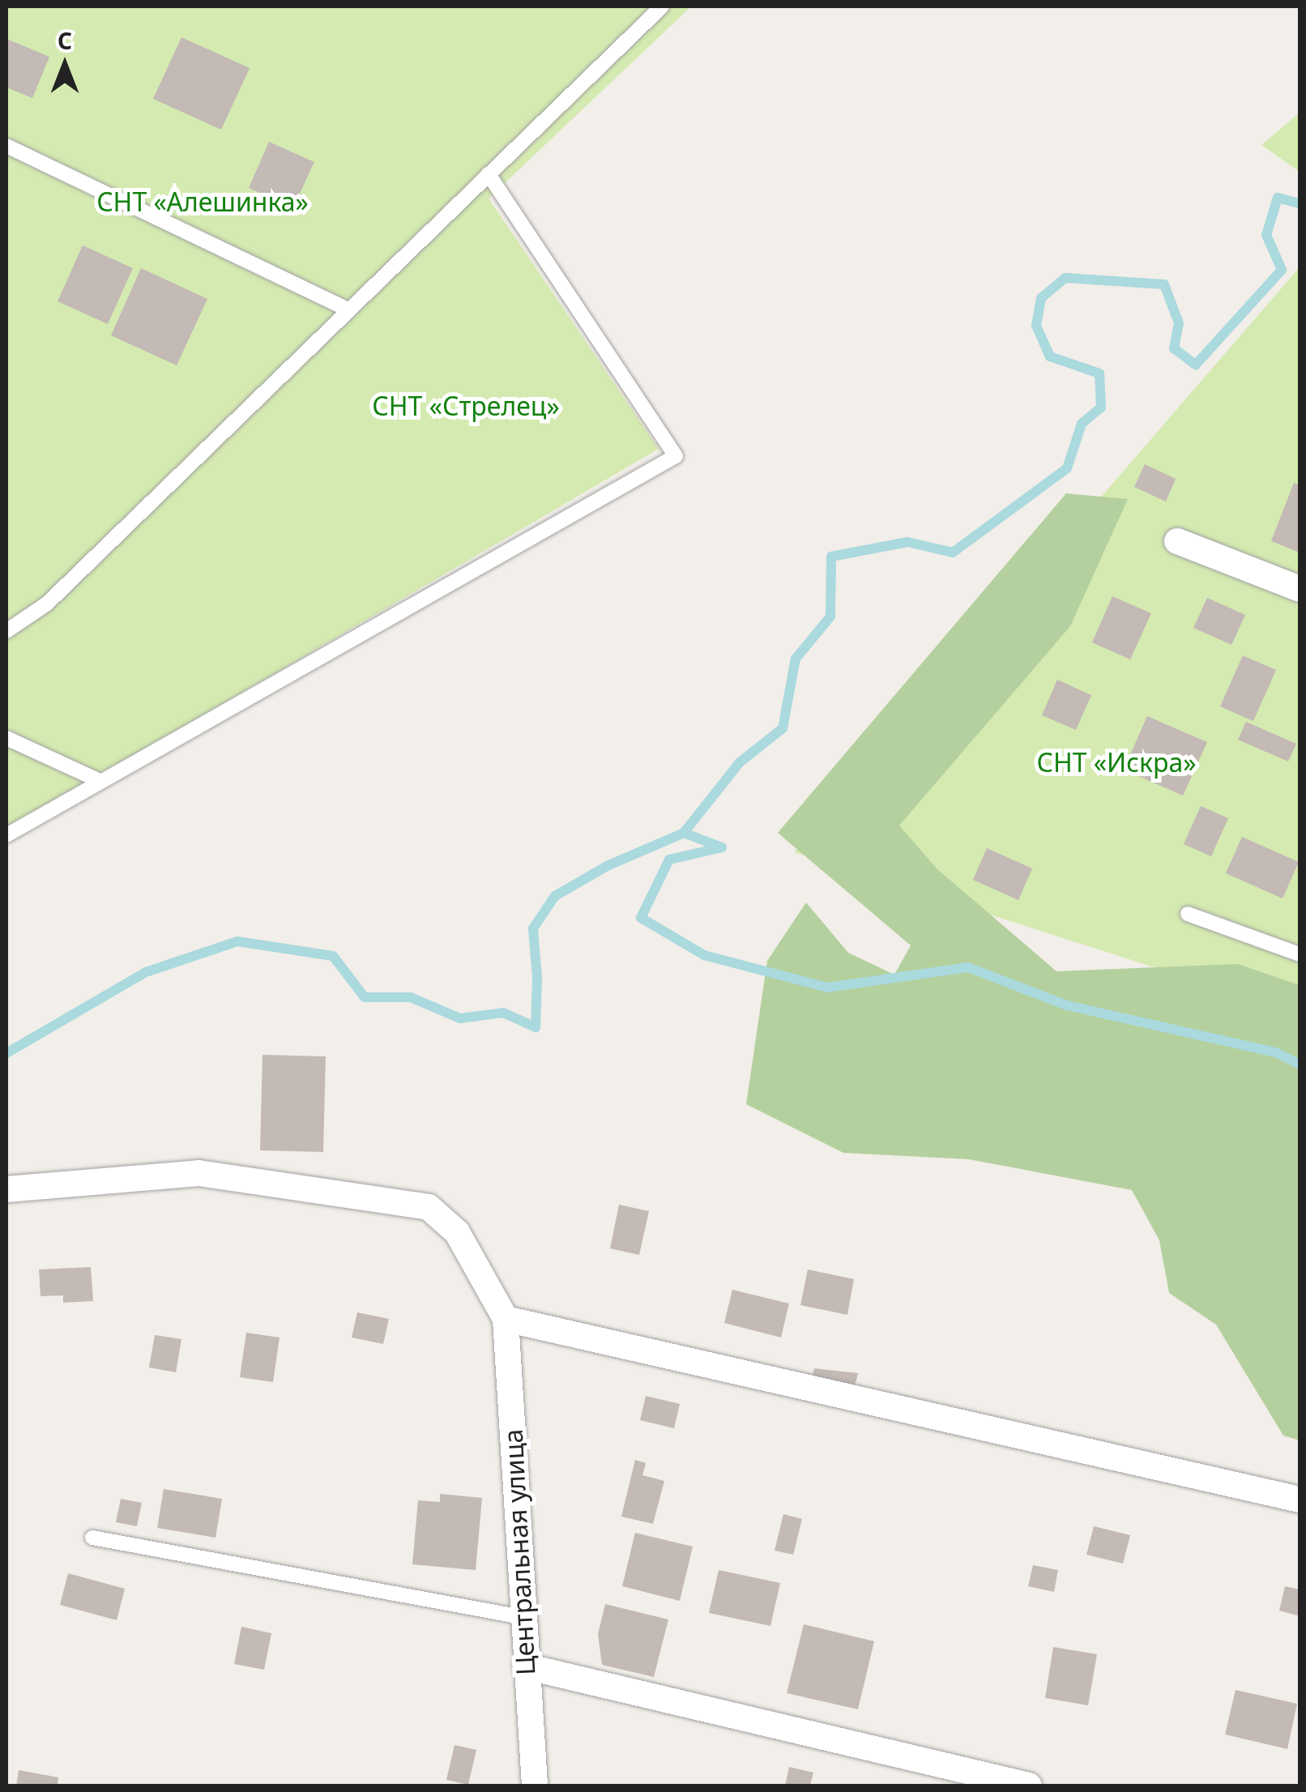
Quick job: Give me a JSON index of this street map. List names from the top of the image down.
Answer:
{
  "streets": {
    "street": ["Центральная улица"]
  },
  "parks": ["СНТ «Алешинка»", "СНТ «Стрелец»", "СНТ «Искра»"],
  "north": "top"
}
